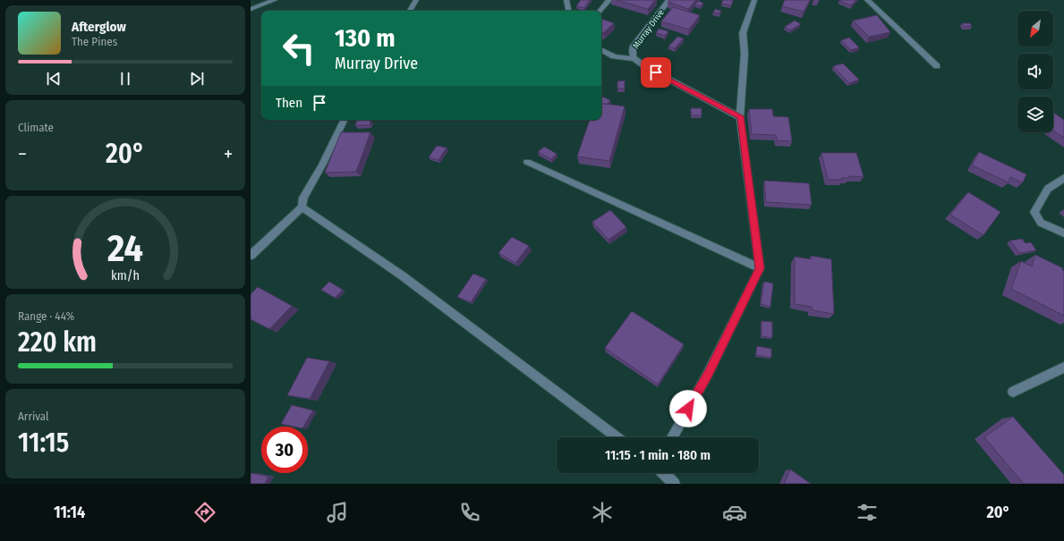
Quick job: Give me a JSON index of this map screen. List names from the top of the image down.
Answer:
{
  "streets": {
    "street": ["Murray Drive"]
  },
  "north": "bottom left",
  "page": {
    "turn": ["130 m", "Murray Drive"],
    "song": ["Afterglow", "The Pines"],
    "then": "Then",
    "tile": [
      "Climate",
      ["Range · 44%", "220 km"],
      ["Arrival", "11:15"]
    ],
    "heat": ["−", "20°", "+"],
    "limit": "30",
    "trip": "11:15 · 1 min · 180 m",
    "tabs": ["11:14", "20°"],
    "gauge": ["24", "km/h"]
  }
}
